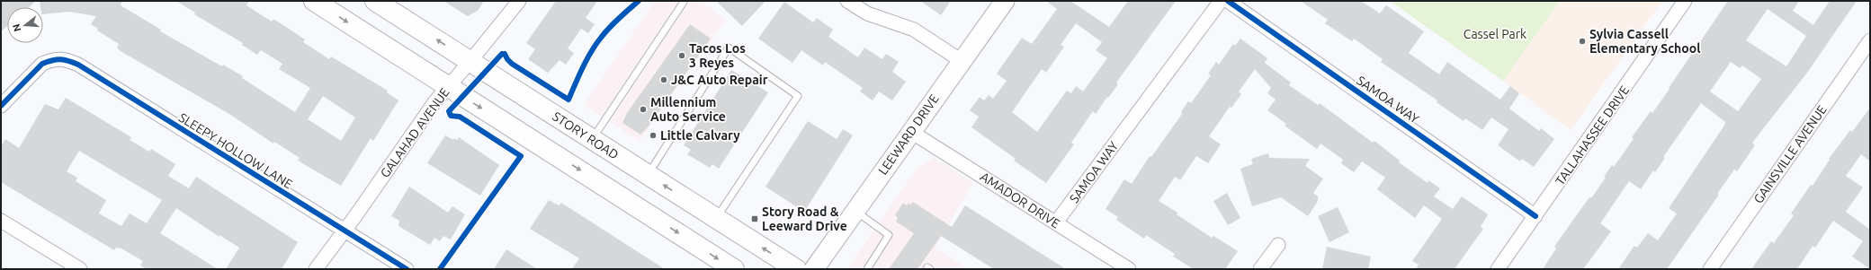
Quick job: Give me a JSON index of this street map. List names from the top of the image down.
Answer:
{
  "streets": {
    "main road": ["STORY ROAD"],
    "street": [
      "SAMOA WAY",
      "GALAHAD AVENUE",
      "LEEWARD DRIVE",
      "TALLAHASSEE DRIVE",
      "SLEEPY HOLLOW LANE",
      "GAINSVILLE AVENUE",
      "AMADOR DRIVE"
    ]
  },
  "crossings": [
    ["SAMOA WAY", "TALLAHASSEE DRIVE"],
    ["SAMOA WAY", "AMADOR DRIVE"],
    ["GALAHAD AVENUE", "STORY ROAD"],
    ["GALAHAD AVENUE", "SLEEPY HOLLOW LANE"],
    ["LEEWARD DRIVE", "AMADOR DRIVE"]
  ],
  "parks": ["Cassel Park"],
  "places": {
    "other": [
      "Sylvia Cassell Elementary School",
      "Tacos Los 3 Reyes",
      "J&C Auto Repair",
      "Millennium Auto Service",
      "Little Calvary"
    ],
    "transit": ["Story Road & Leeward Drive"]
  },
  "north": "left"
}
